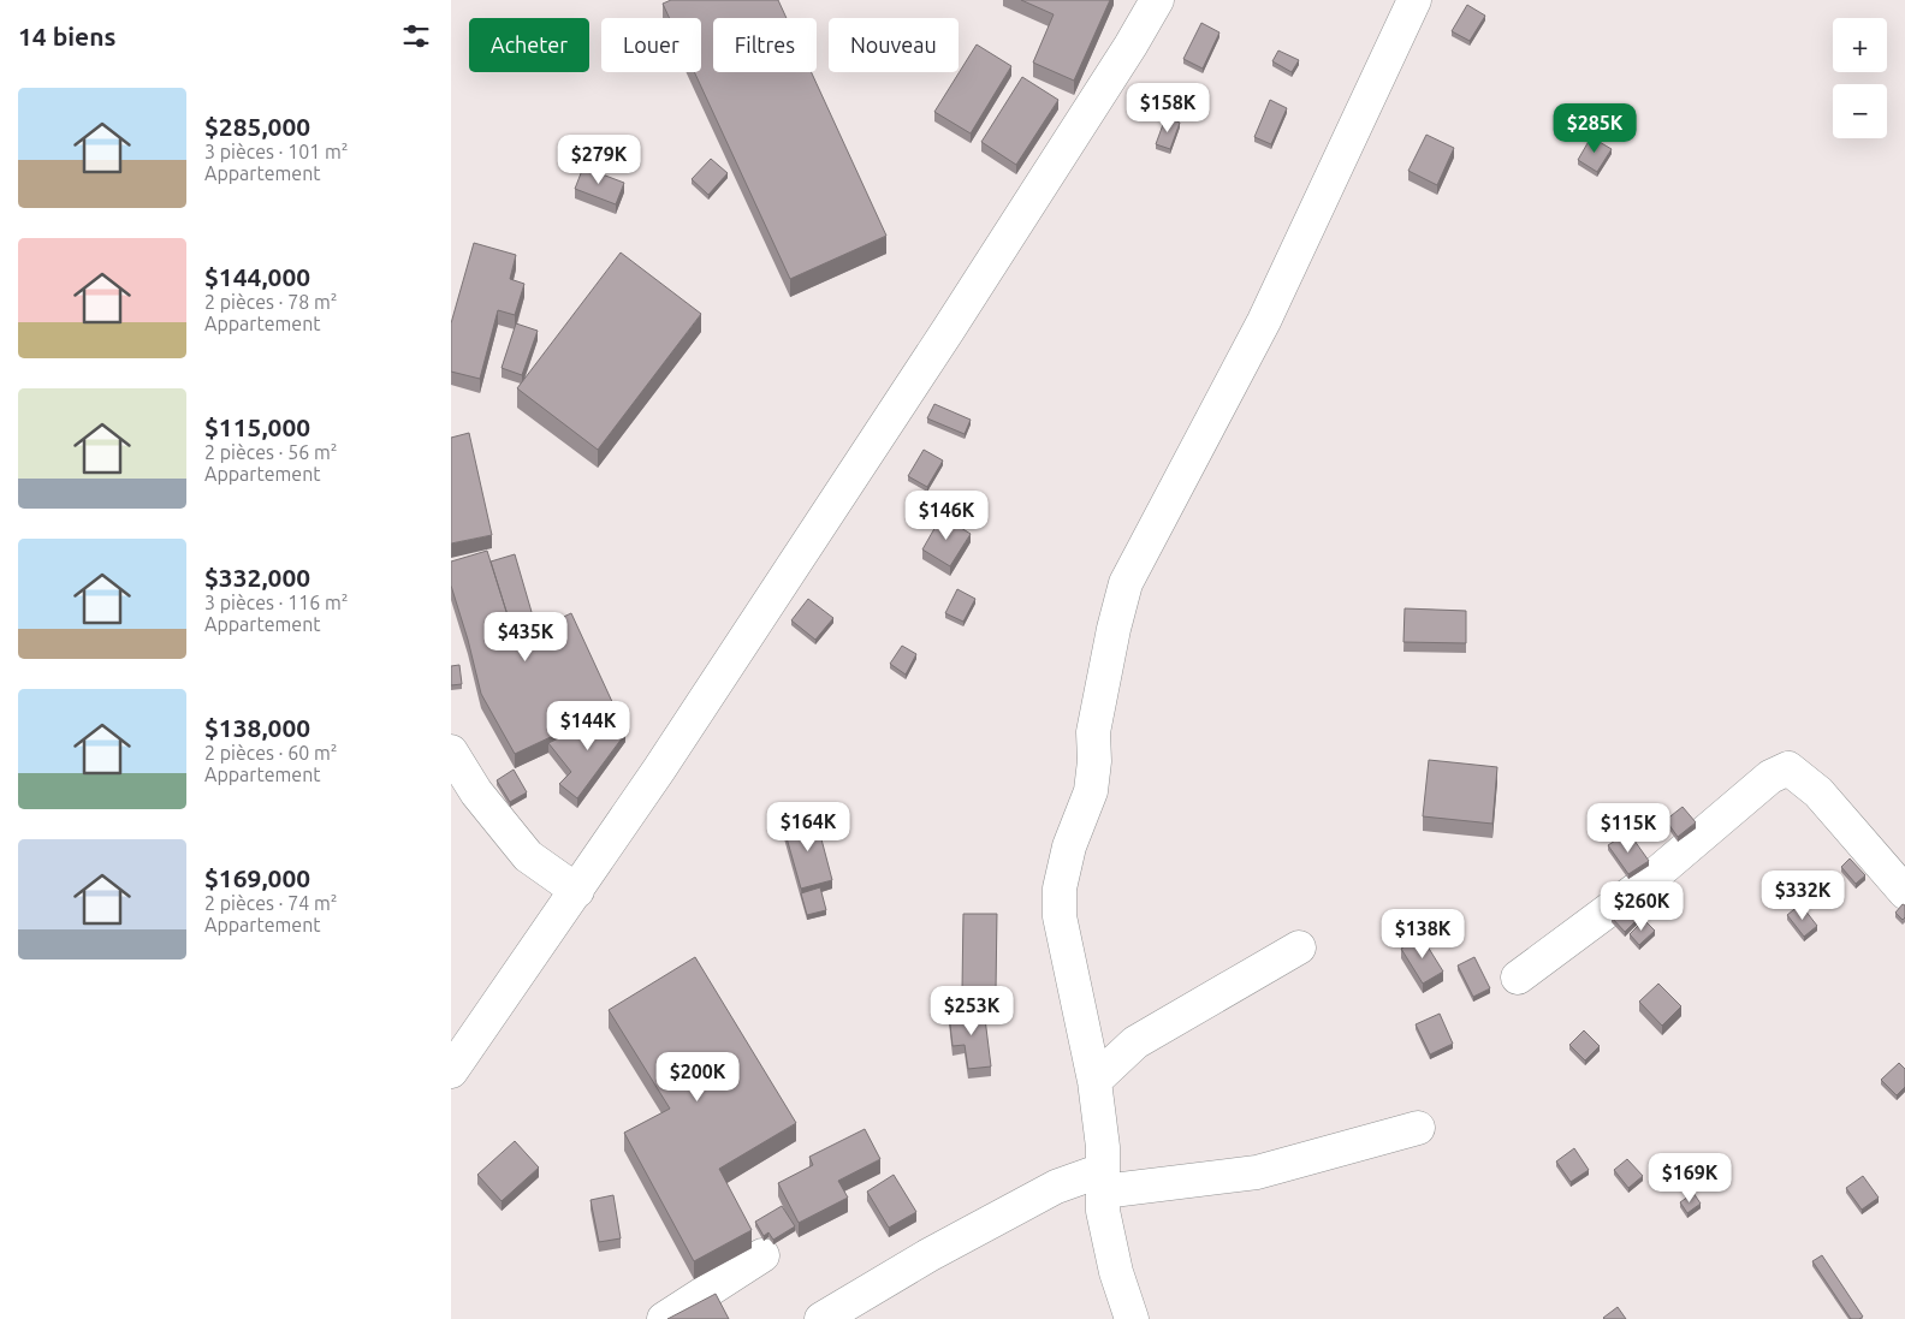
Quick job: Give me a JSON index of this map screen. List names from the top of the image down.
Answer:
{
  "page": {
    "heading": "14 biens",
    "map_buttons": ["+", "−"],
    "chip": [
      "Acheter",
      "Louer",
      "Filtres",
      "Nouveau"
    ],
    "list": [
      {
        "name": "$285,000",
        "note": "3 pièces · 101 m² · Appartement"
      },
      {
        "name": "$144,000",
        "note": "2 pièces · 78 m² · Appartement"
      },
      {
        "name": "$115,000",
        "note": "2 pièces · 56 m² · Appartement"
      },
      {
        "name": "$332,000",
        "note": "3 pièces · 116 m² · Appartement"
      },
      {
        "name": "$138,000",
        "note": "2 pièces · 60 m² · Appartement"
      },
      {
        "name": "$169,000",
        "note": "2 pièces · 74 m² · Appartement"
      }
    ],
    "price": [
      "$158K",
      "$285K",
      "$279K",
      "$146K",
      "$435K",
      "$144K",
      "$164K",
      "$115K",
      "$332K",
      "$260K",
      "$138K",
      "$253K",
      "$200K",
      "$169K"
    ]
  }
}
